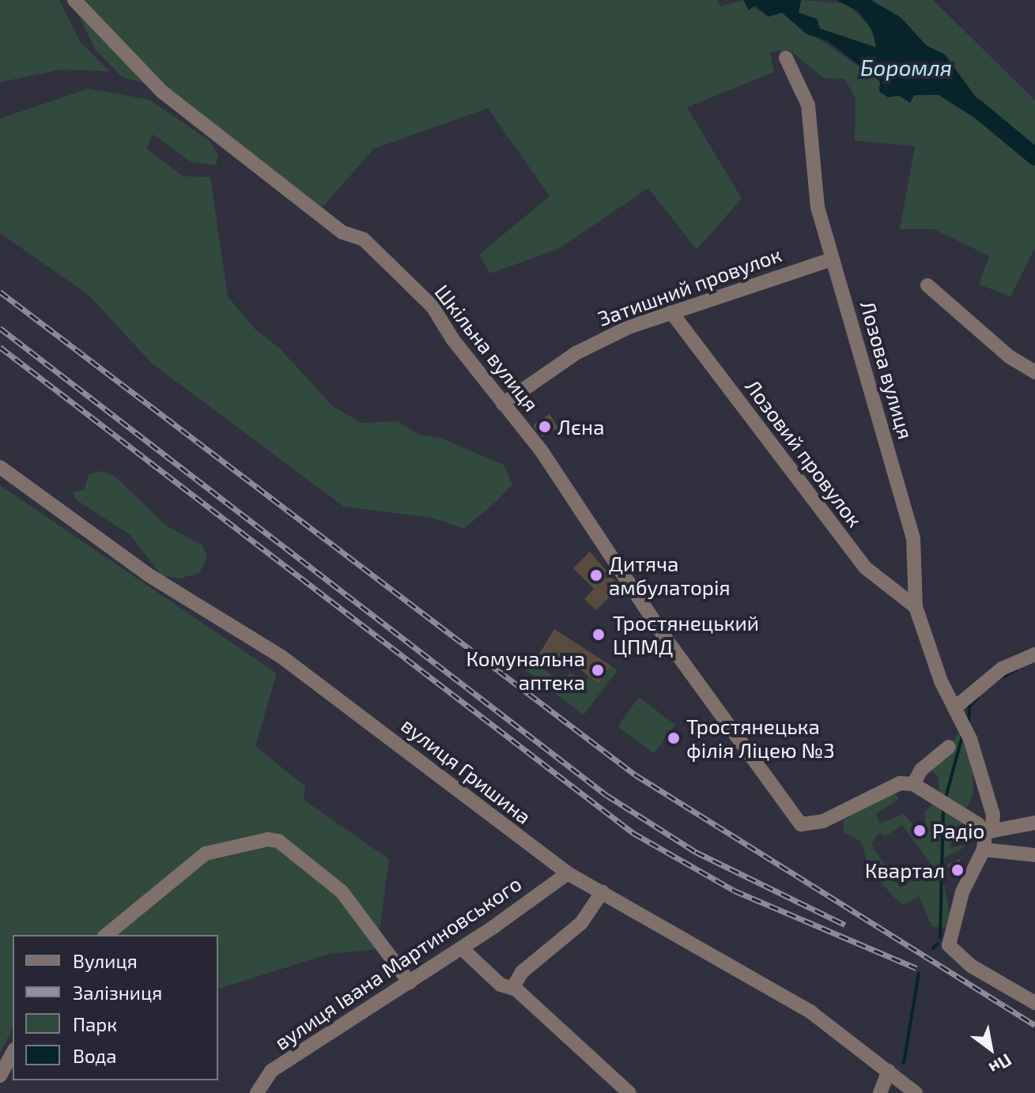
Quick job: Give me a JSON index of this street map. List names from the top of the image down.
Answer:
{
  "streets": {
    "street": [
      "Затишний провулок",
      "Шкільна вулиця",
      "Лозова вулиця",
      "Лозовий провулок",
      "вулиця Гришина",
      "вулиця Івана Мартиновського"
    ]
  },
  "crossings": [
    ["Затишний провулок", "Шкільна вулиця"],
    ["Затишний провулок", "Лозова вулиця"],
    ["Затишний провулок", "Лозовий провулок"],
    ["Лозова вулиця", "Лозовий провулок"],
    ["вулиця Гришина", "вулиця Івана Мартиновського"]
  ],
  "water": ["Боромля"],
  "places": [
    "Лєна",
    "Дитяча амбулаторія",
    "Тростянецький ЦПМД",
    "Комунальна аптека",
    "Тростянецька філія Ліцею №3",
    "Радіо",
    "Квартал"
  ],
  "legend": [
    "Вулиця",
    "Залізниця",
    "Парк",
    "Вода"
  ],
  "north": "bottom right"
}
